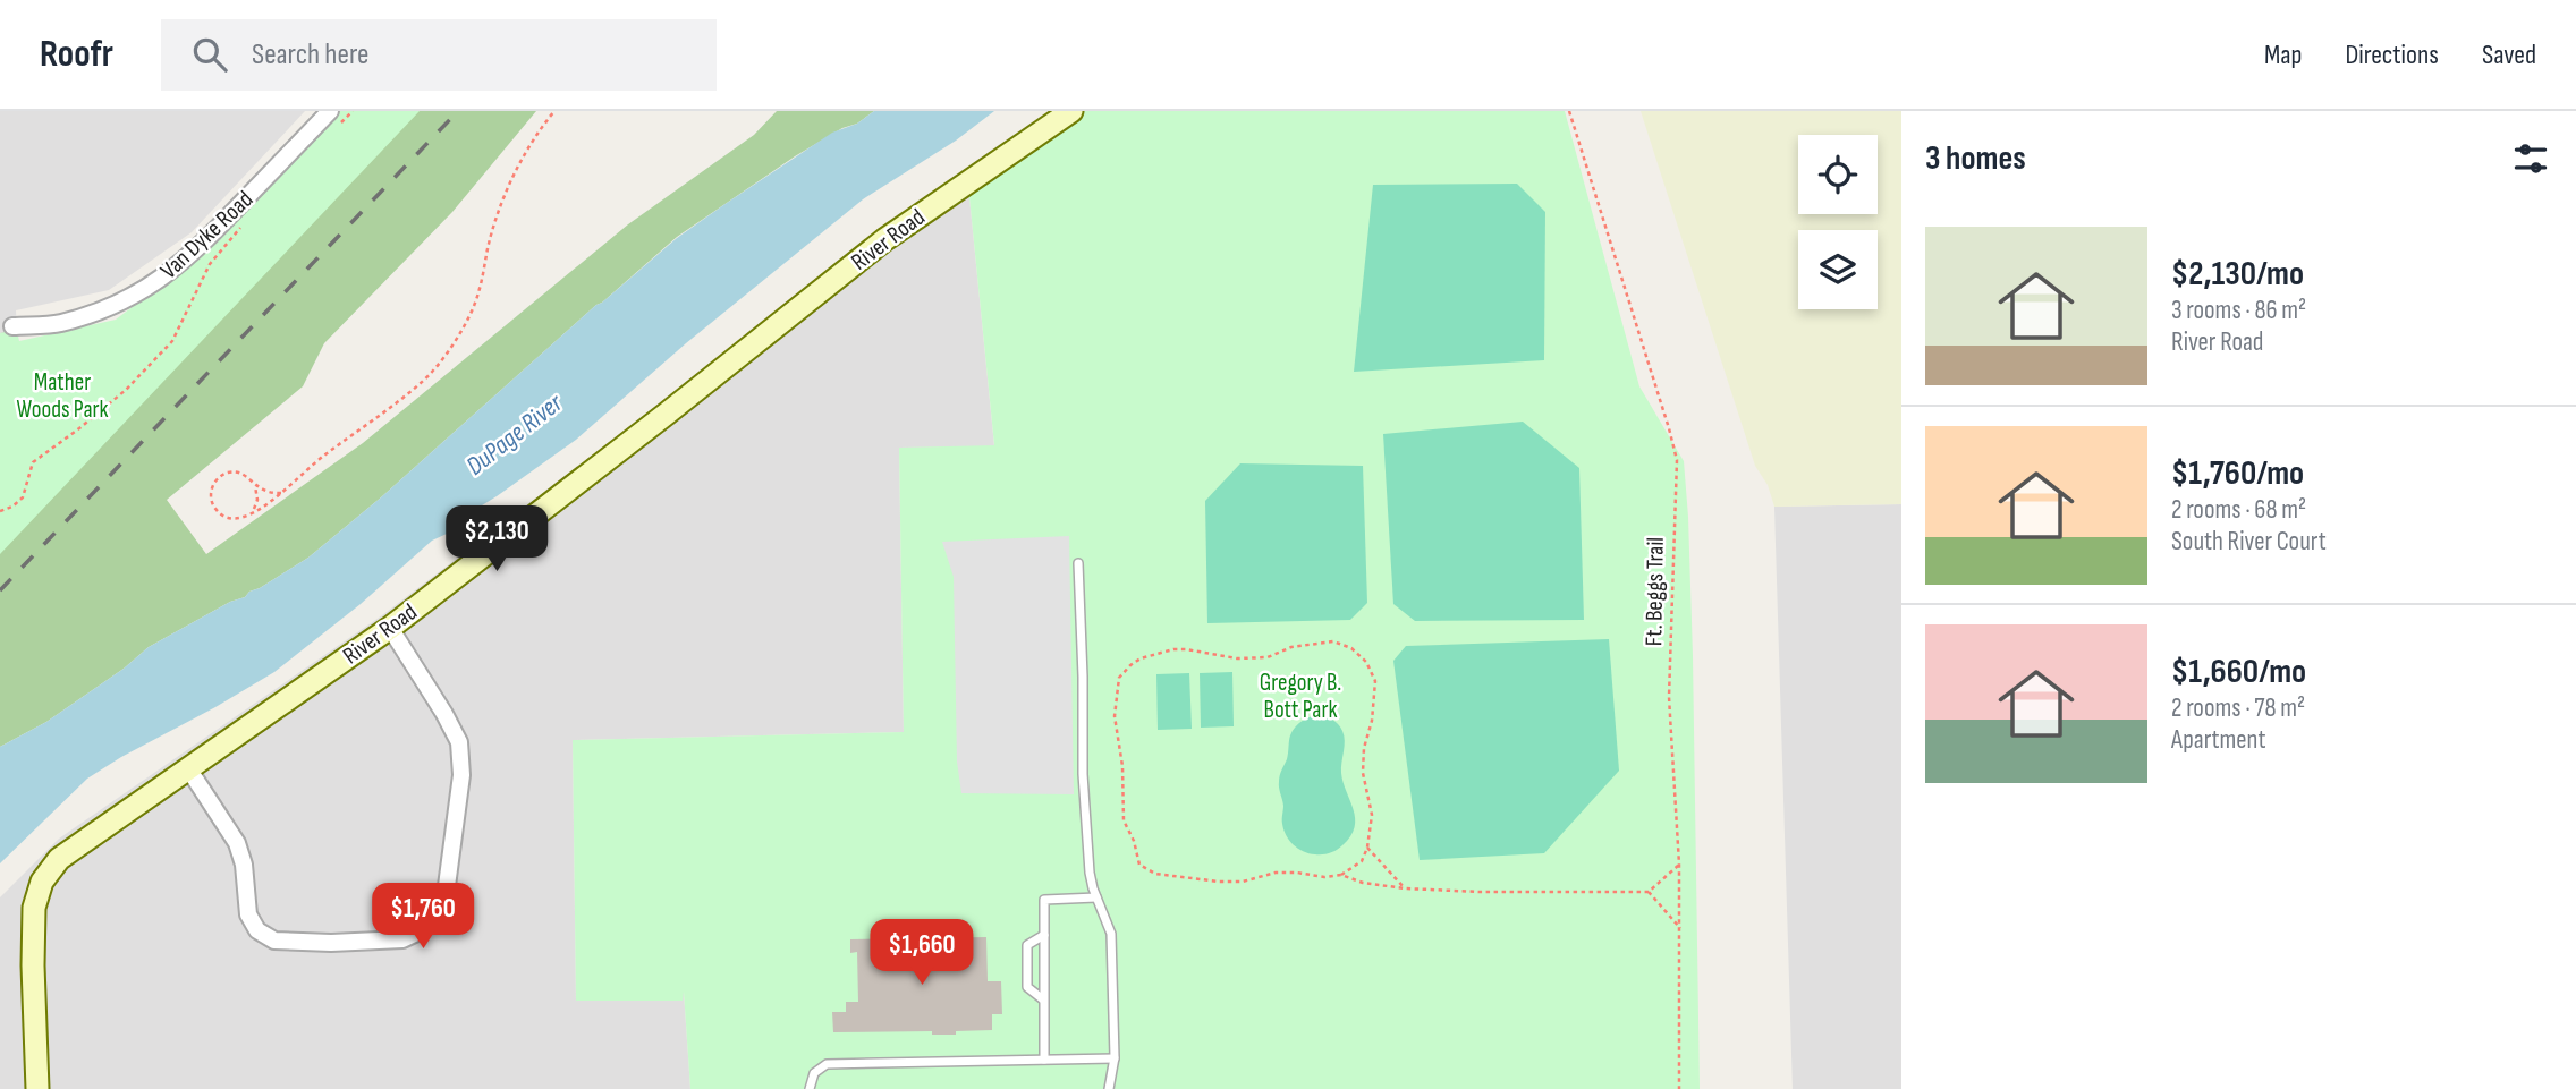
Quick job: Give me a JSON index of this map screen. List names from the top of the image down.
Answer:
{
  "streets": {
    "street": ["Van Dyke Road", "River Road"],
    "path": ["Ft. Beggs Trail"]
  },
  "water": ["DuPage River"],
  "parks": ["Mather Woods Park", "Gregory B. Bott Park"],
  "page": {
    "header": "Roofr",
    "search": "Search here",
    "nav": ["Map", "Directions", "Saved"],
    "heading": "3 homes",
    "list": [
      {
        "name": "$2,130/mo",
        "note": "3 rooms · 86 m² · River Road"
      },
      {
        "name": "$1,760/mo",
        "note": "2 rooms · 68 m² · South River Court"
      },
      {
        "name": "$1,660/mo",
        "note": "2 rooms · 78 m² · Apartment"
      }
    ],
    "price": ["$2,130", "$1,760", "$1,660"]
  }
}
